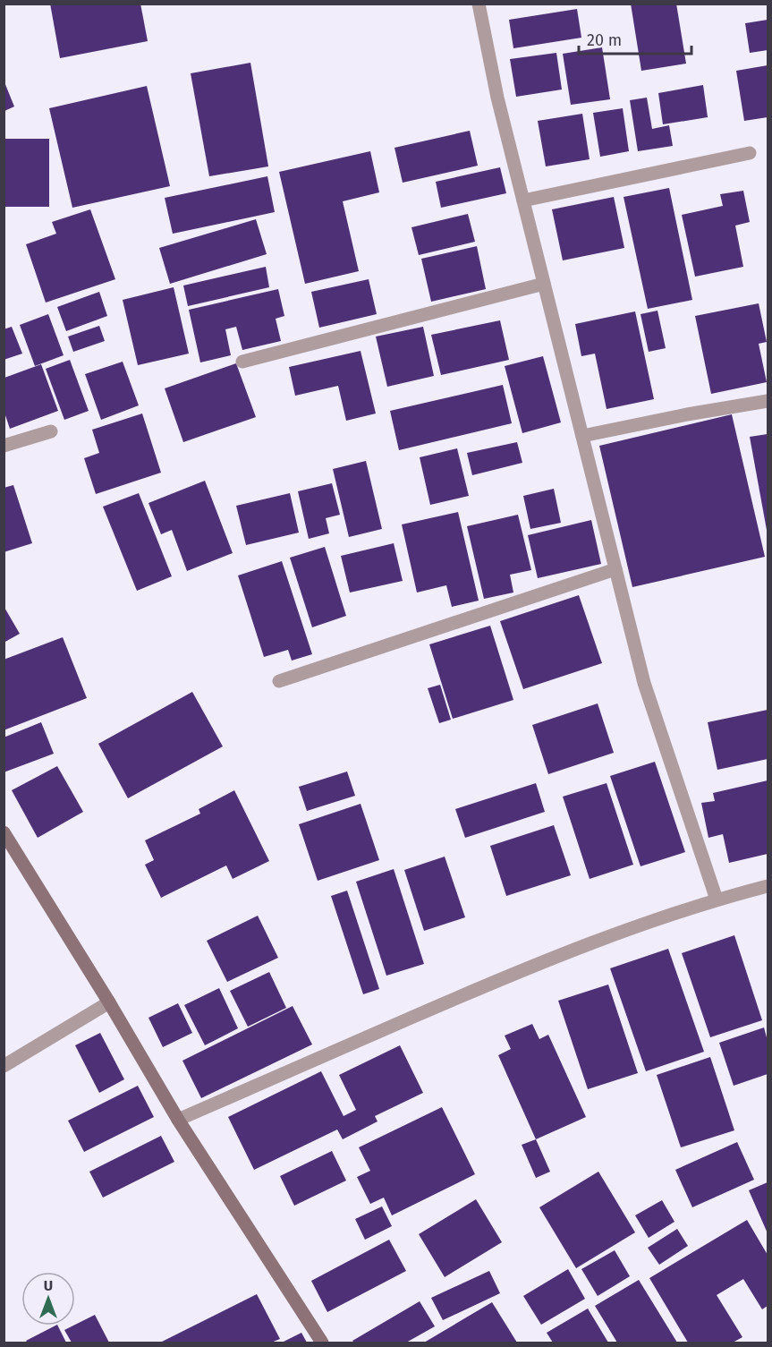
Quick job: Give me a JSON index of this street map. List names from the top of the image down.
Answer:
{
  "scale_bar": "20 m",
  "north": "top"
}
